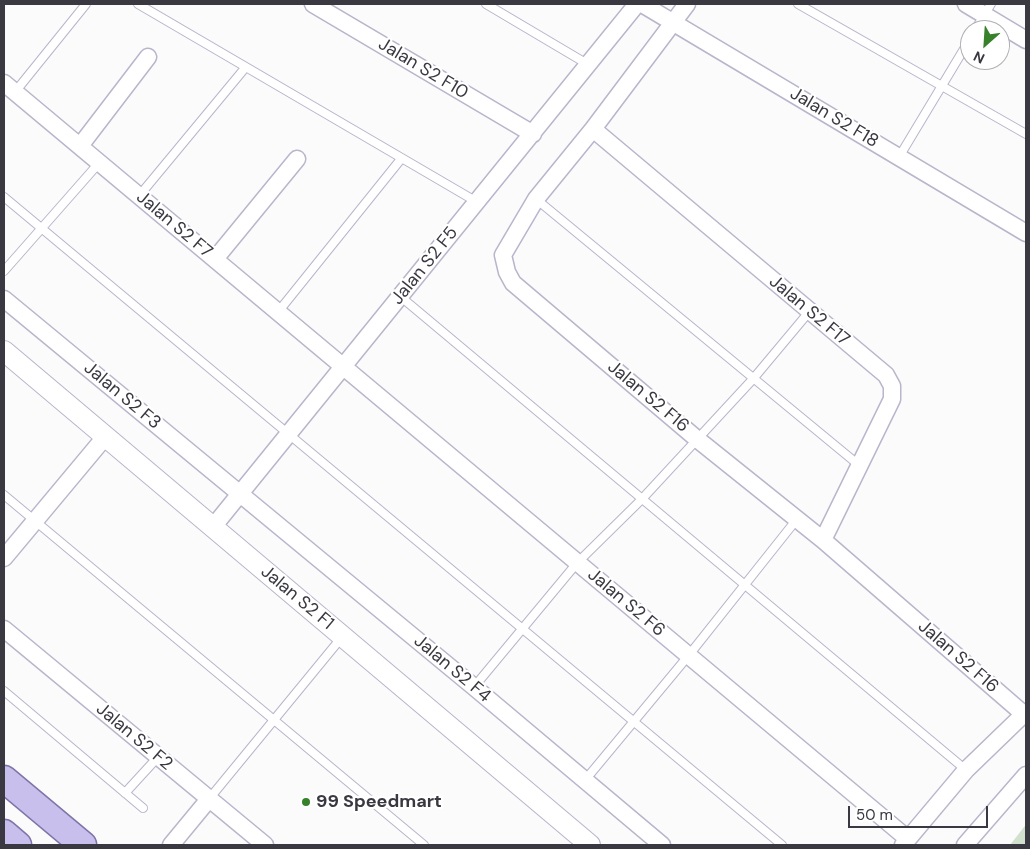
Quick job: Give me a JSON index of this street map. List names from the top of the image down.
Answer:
{
  "streets": {
    "street": [
      "Jalan S2 F10",
      "Jalan S2 F18",
      "Jalan S2 F7",
      "Jalan S2 F5",
      "Jalan S2 F17",
      "Jalan S2 F3",
      "Jalan S2 F16",
      "Jalan S2 F1",
      "Jalan S2 F6",
      "Jalan S2 F4",
      "Jalan S2 F2"
    ]
  },
  "crossings": [
    ["Jalan S2 F10", "Jalan S2 F5"],
    ["Jalan S2 F18", "Jalan S2 F16"],
    ["Jalan S2 F7", "Jalan S2 F5"],
    ["Jalan S2 F7", "Jalan S2 F6"],
    ["Jalan S2 F5", "Jalan S2 F3"],
    ["Jalan S2 F5", "Jalan S2 F1"],
    ["Jalan S2 F5", "Jalan S2 F6"],
    ["Jalan S2 F5", "Jalan S2 F4"],
    ["Jalan S2 F17", "Jalan S2 F16"],
    ["Jalan S2 F3", "Jalan S2 F4"]
  ],
  "places": ["99 Speedmart"],
  "scale_bar": "50 m",
  "north": "bottom left"
}
